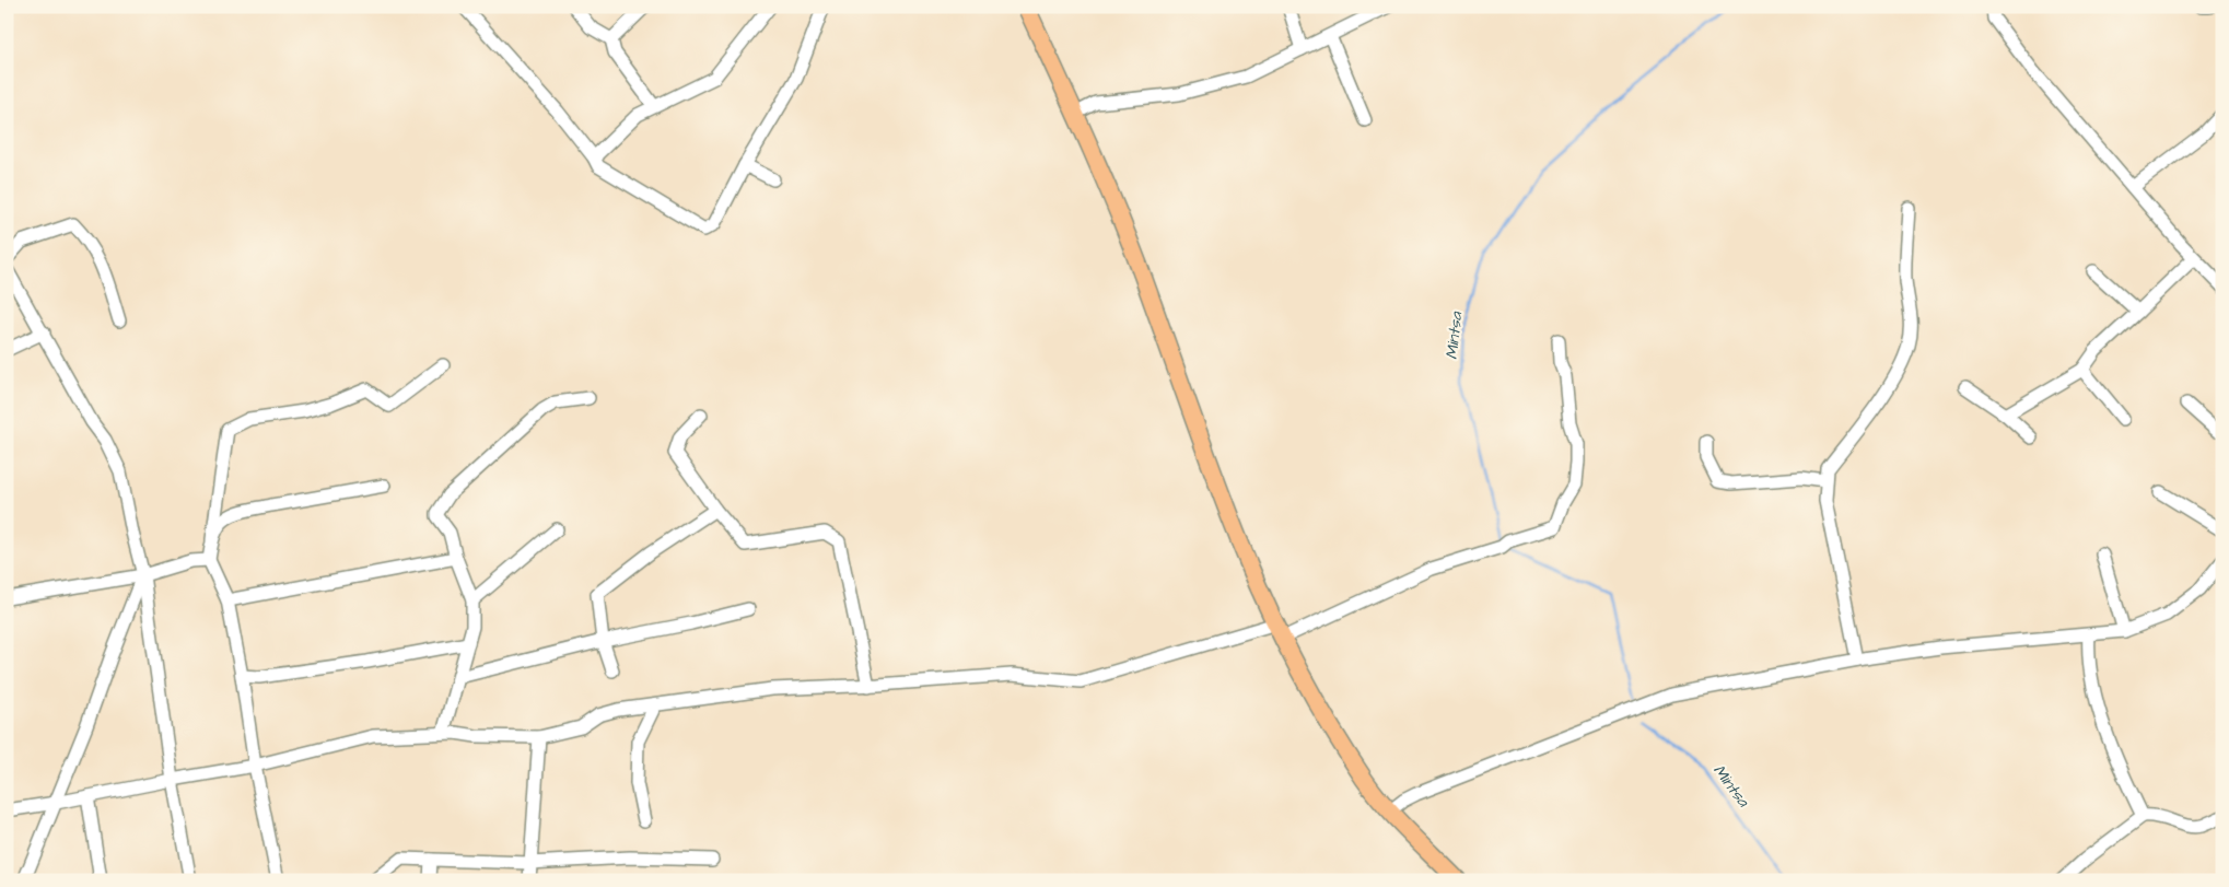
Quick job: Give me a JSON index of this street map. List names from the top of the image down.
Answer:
{
  "water": ["Mintsa"]
}
